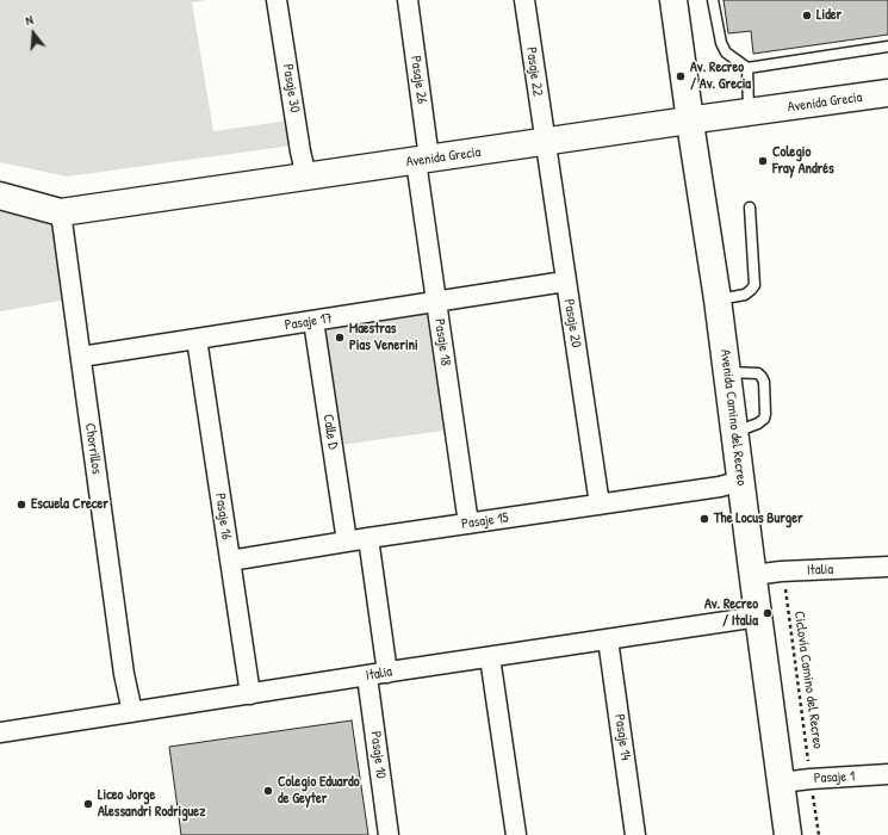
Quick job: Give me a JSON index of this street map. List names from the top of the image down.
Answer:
{
  "streets": {
    "street": [
      "Pasaje 22",
      "Pasaje 26",
      "Pasaje 30",
      "Avenida Grecia",
      "Pasaje 17",
      "Pasaje 20",
      "Pasaje 18",
      "Avenida Camino del Recreo",
      "Calle D",
      "Chorrillos",
      "Pasaje 16",
      "Pasaje 15",
      "Italia",
      "Pasaje 14",
      "Pasaje 10",
      "Pasaje 1"
    ],
    "path": ["Ciclovía Camino del Recreo"]
  },
  "crossings": [
    ["Pasaje 22", "Avenida Grecia"],
    ["Pasaje 22", "Pasaje 20"],
    ["Pasaje 26", "Avenida Grecia"],
    ["Pasaje 26", "Pasaje 18"],
    ["Pasaje 30", "Avenida Grecia"],
    ["Avenida Grecia", "Pasaje 20"],
    ["Avenida Grecia", "Pasaje 18"],
    ["Avenida Grecia", "Avenida Camino del Recreo"],
    ["Avenida Grecia", "Chorrillos"],
    ["Pasaje 17", "Pasaje 20"],
    ["Pasaje 17", "Pasaje 18"],
    ["Pasaje 17", "Calle D"],
    ["Pasaje 17", "Chorrillos"],
    ["Pasaje 17", "Pasaje 16"],
    ["Pasaje 20", "Pasaje 15"],
    ["Pasaje 18", "Pasaje 15"],
    ["Avenida Camino del Recreo", "Pasaje 15"],
    ["Avenida Camino del Recreo", "Italia"],
    ["Avenida Camino del Recreo", "Pasaje 1"],
    ["Calle D", "Pasaje 15"],
    ["Chorrillos", "Italia"],
    ["Pasaje 16", "Pasaje 15"],
    ["Pasaje 16", "Italia"],
    ["Italia", "Pasaje 14"],
    ["Italia", "Pasaje 10"],
    ["Ciclovía Camino del Recreo", "Pasaje 1"]
  ],
  "places": [
    "Lider",
    "Av. Recreo / Av. Grecia",
    "Colegio Fray Andrés",
    "Maestras Pias Venerini",
    "Escuela Crecer",
    "The Locus Burger",
    "Av. Recreo / Italia",
    "Colegio Eduardo de Geyter",
    "Liceo Jorge Alessandri Rodriguez"
  ],
  "north": "top"
}
